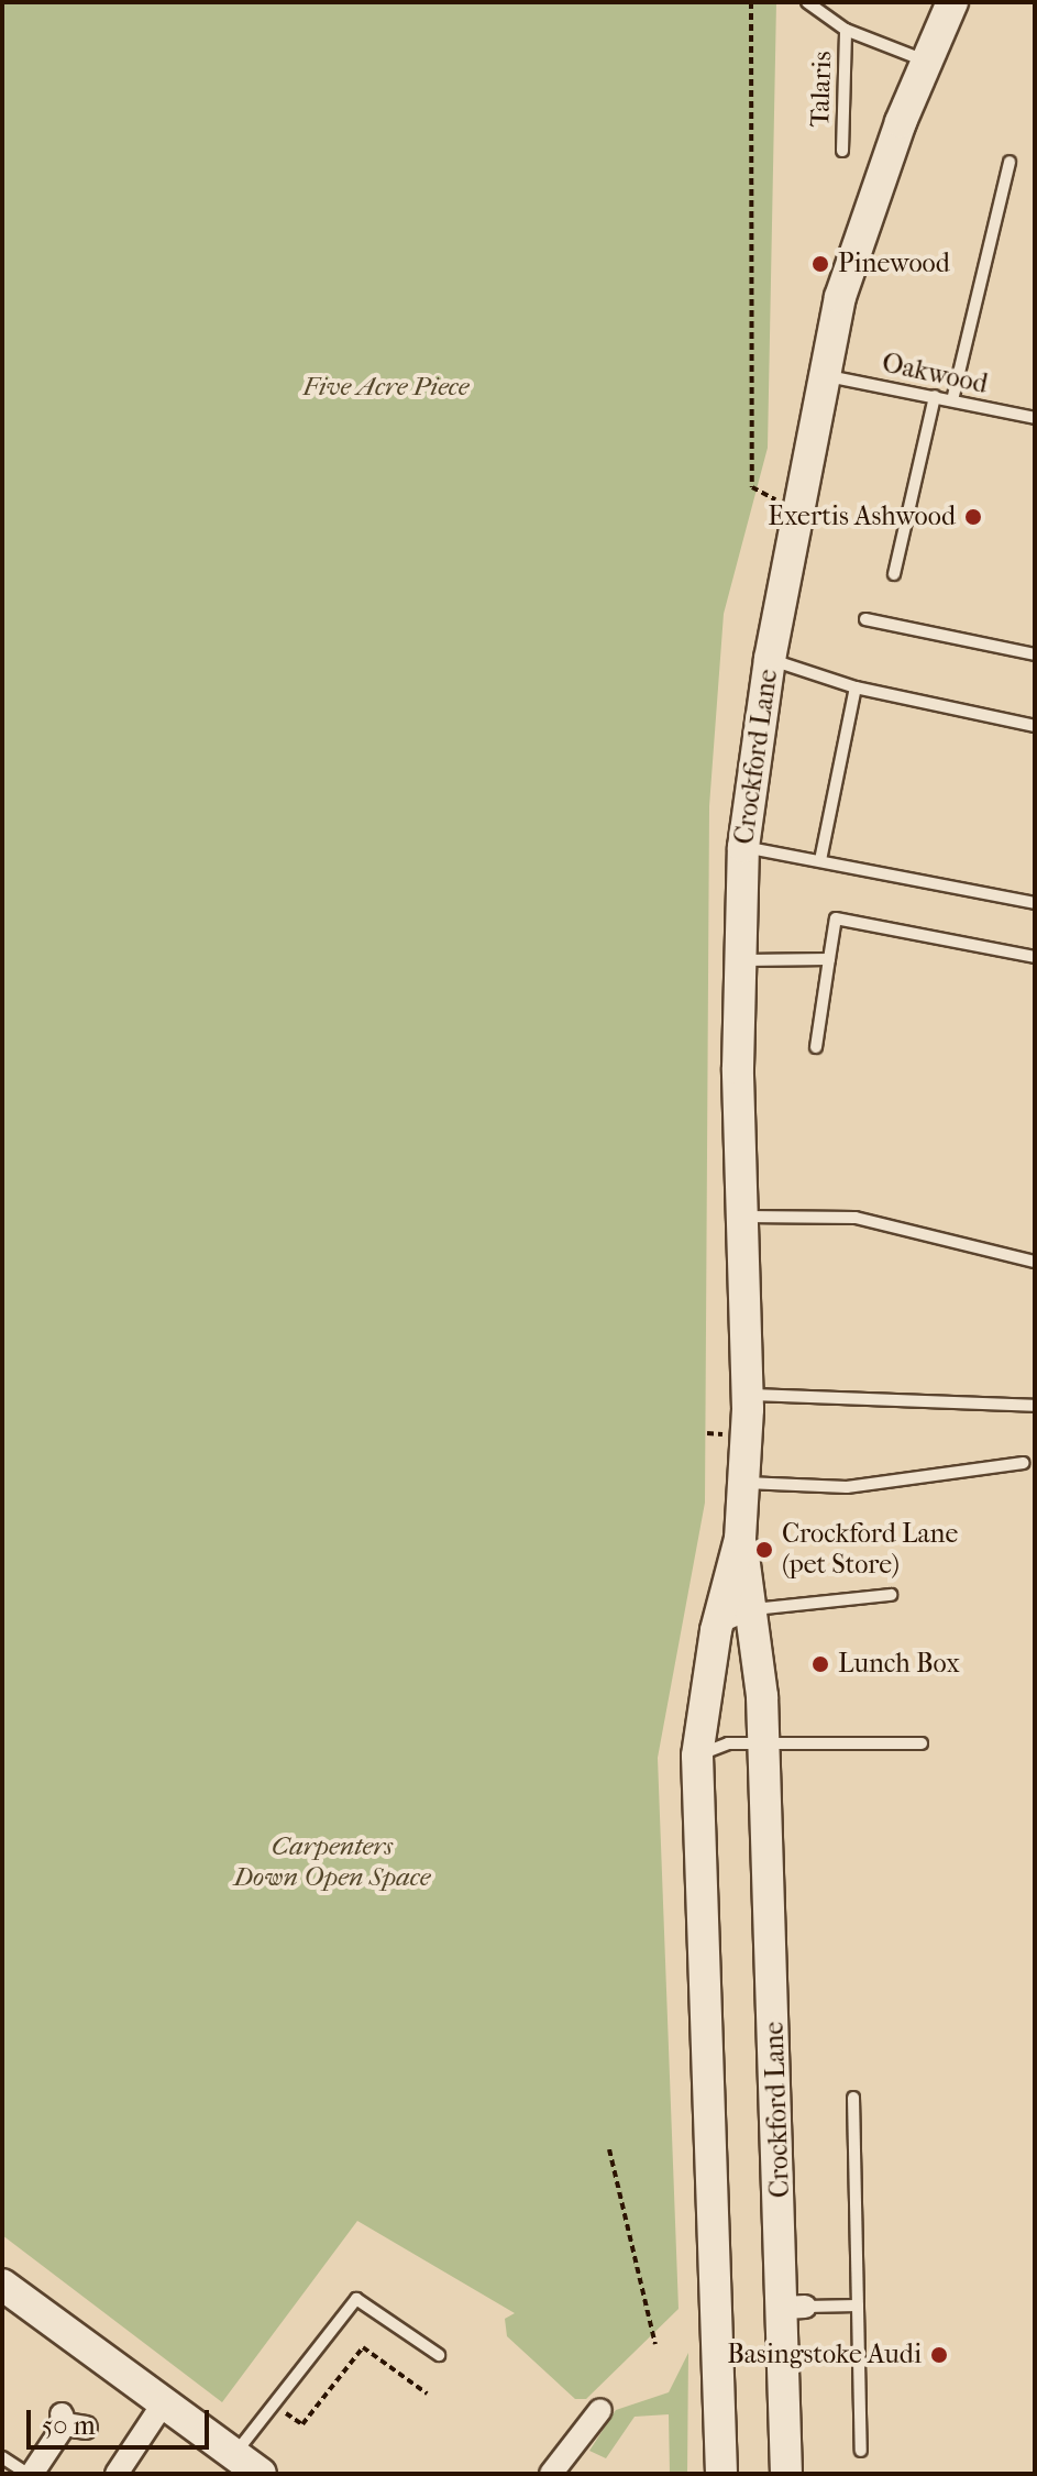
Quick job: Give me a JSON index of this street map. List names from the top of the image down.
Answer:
{
  "streets": {
    "street": ["Crockford Lane"],
    "lane": ["Talaris", "Oakwood"]
  },
  "crossings": [
    ["Oakwood", "Crockford Lane"]
  ],
  "parks": ["Five Acre Piece", "Carpenters Down Open Space"],
  "places": [
    "Pinewood",
    "Exertis Ashwood",
    "Crockford Lane (pet Store)",
    "Lunch Box",
    "Basingstoke Audi"
  ],
  "scale_bar": "50 m"
}
